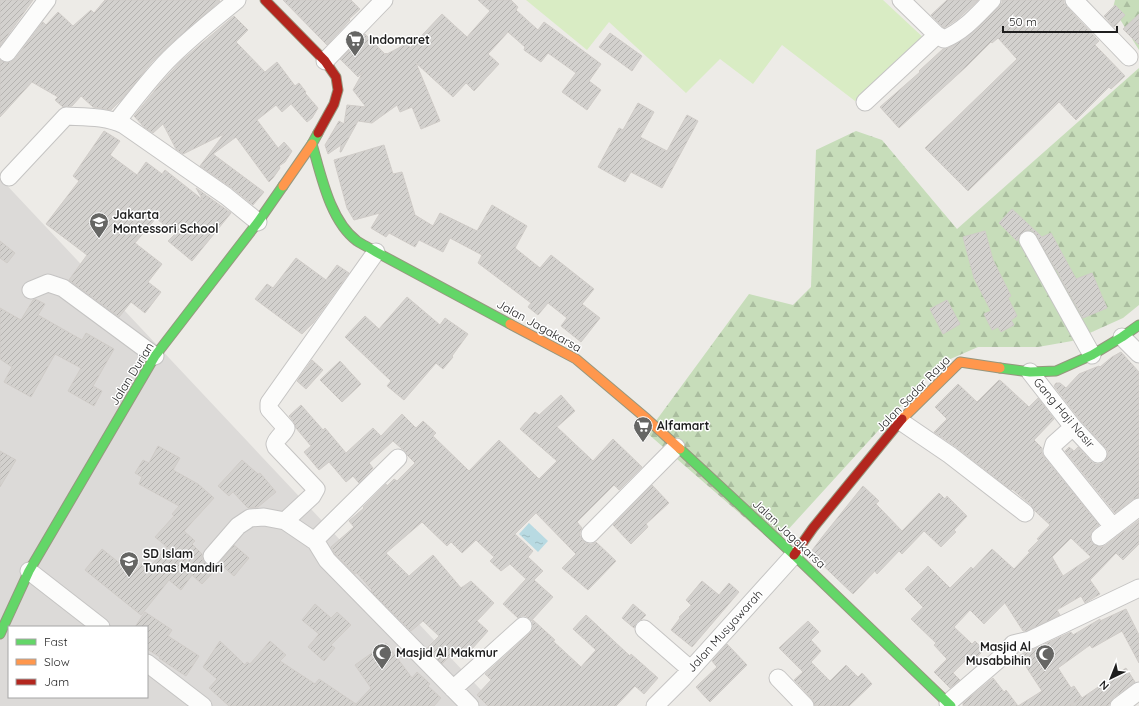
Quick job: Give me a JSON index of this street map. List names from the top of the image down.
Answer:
{
  "streets": {
    "main road": ["Jalan Jagakarsa", "Jalan Durian", "Jalan Sadar Raya"],
    "street": ["Gang Haji Nasir", "Jalan Musyawarah"]
  },
  "crossings": [
    ["Jalan Jagakarsa", "Jalan Durian"],
    ["Jalan Jagakarsa", "Jalan Sadar Raya"],
    ["Jalan Jagakarsa", "Jalan Musyawarah"],
    ["Jalan Sadar Raya", "Gang Haji Nasir"],
    ["Jalan Sadar Raya", "Jalan Musyawarah"]
  ],
  "places": {
    "supermarket": ["Indomaret", "Alfamart"],
    "school or university": ["Jakarta Montessori School", "SD Islam Tunas Mandiri"],
    "mosque": ["Masjid Al Makmur", "Masjid Al Musabbihin"]
  },
  "legend": ["Fast", "Slow", "Jam"],
  "scale_bar": "50 m",
  "north": "bottom left"
}
